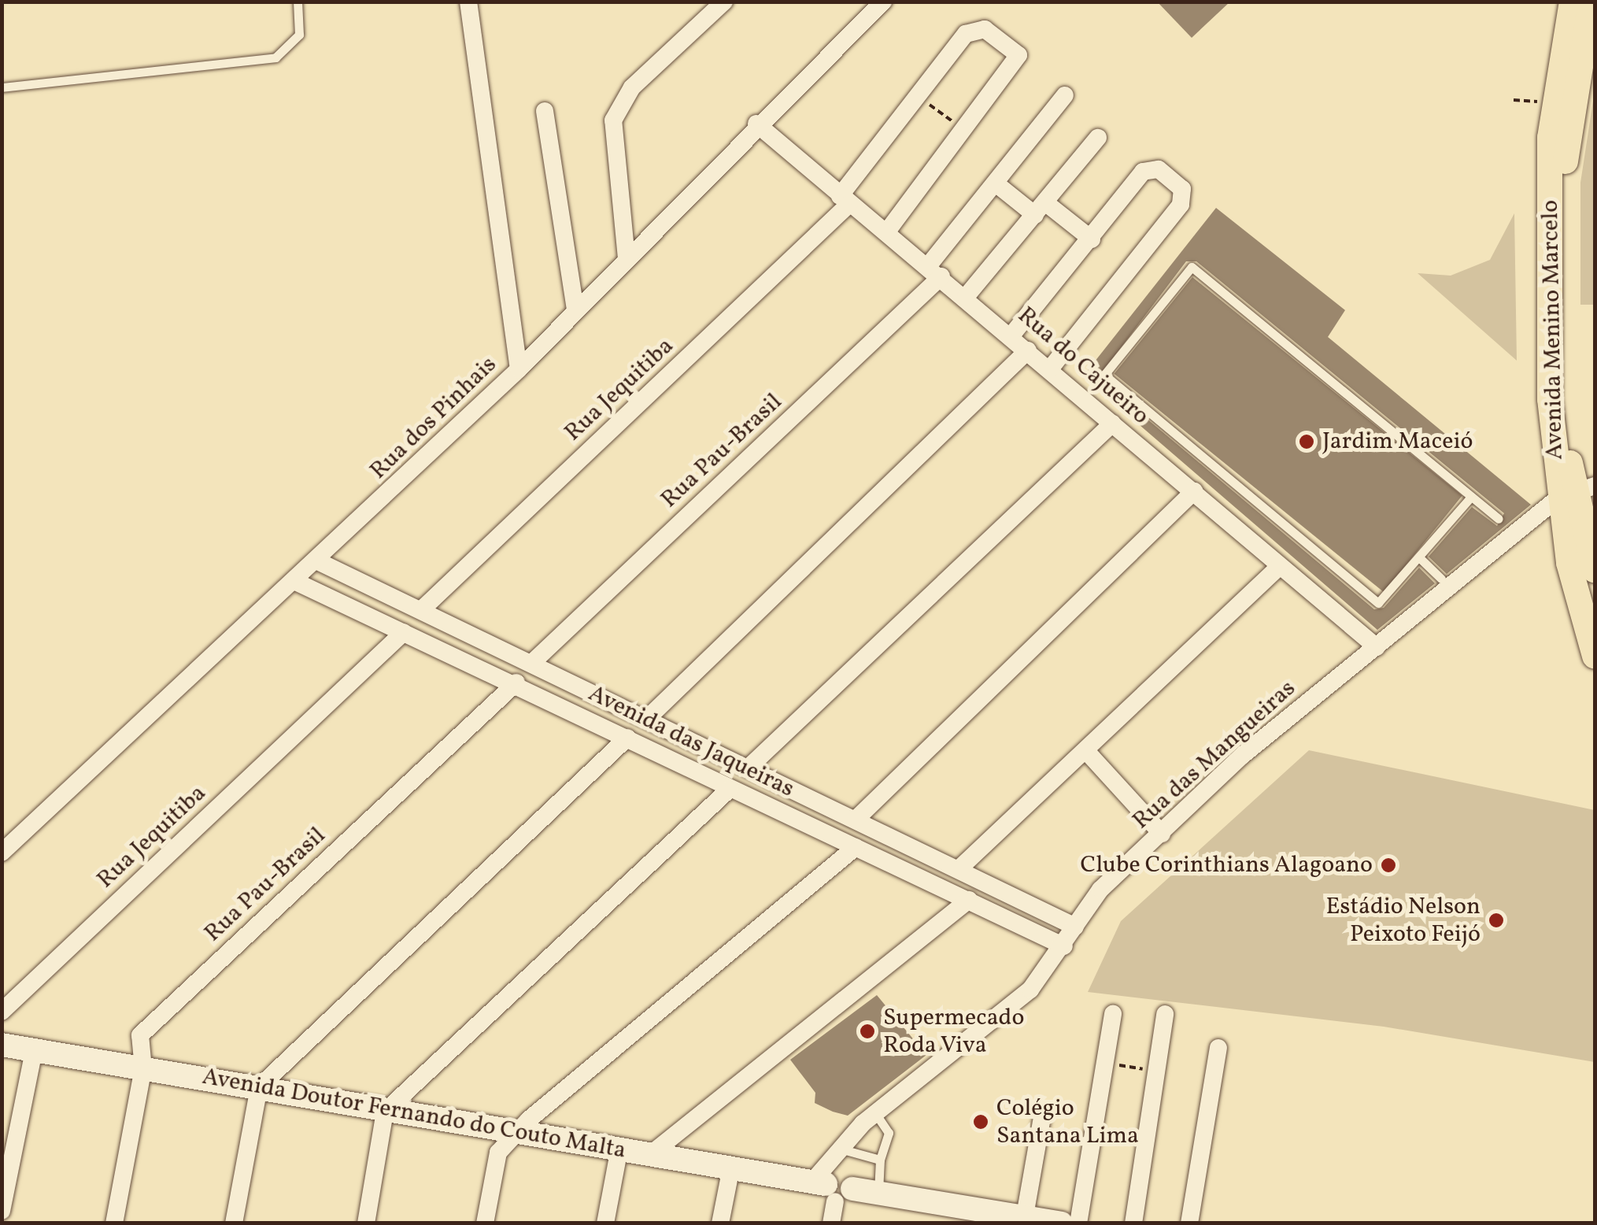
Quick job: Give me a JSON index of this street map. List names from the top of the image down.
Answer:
{
  "streets": {
    "main road": ["Avenida Menino Marcelo"],
    "street": [
      "Rua do Cajueiro",
      "Rua Jequitiba",
      "Rua dos Pinhais",
      "Rua Pau-Brasil",
      "Avenida das Jaqueiras",
      "Rua das Mangueiras",
      "Avenida Doutor Fernando do Couto Malta"
    ]
  },
  "crossings": [
    ["Avenida Menino Marcelo", "Rua das Mangueiras"],
    ["Rua do Cajueiro", "Rua Jequitiba"],
    ["Rua do Cajueiro", "Rua dos Pinhais"],
    ["Rua do Cajueiro", "Rua Pau-Brasil"],
    ["Rua do Cajueiro", "Rua das Mangueiras"],
    ["Rua Jequitiba", "Avenida das Jaqueiras"],
    ["Rua dos Pinhais", "Avenida das Jaqueiras"],
    ["Rua Pau-Brasil", "Avenida das Jaqueiras"],
    ["Rua Pau-Brasil", "Avenida Doutor Fernando do Couto Malta"],
    ["Avenida das Jaqueiras", "Rua das Mangueiras"],
    ["Rua das Mangueiras", "Avenida Doutor Fernando do Couto Malta"]
  ],
  "places": [
    "Jardim Maceió",
    "Clube Corinthians Alagoano",
    "Estádio Nelson Peixoto Feijó",
    "Supermecado Roda Viva",
    "Colégio Santana Lima"
  ]
}
